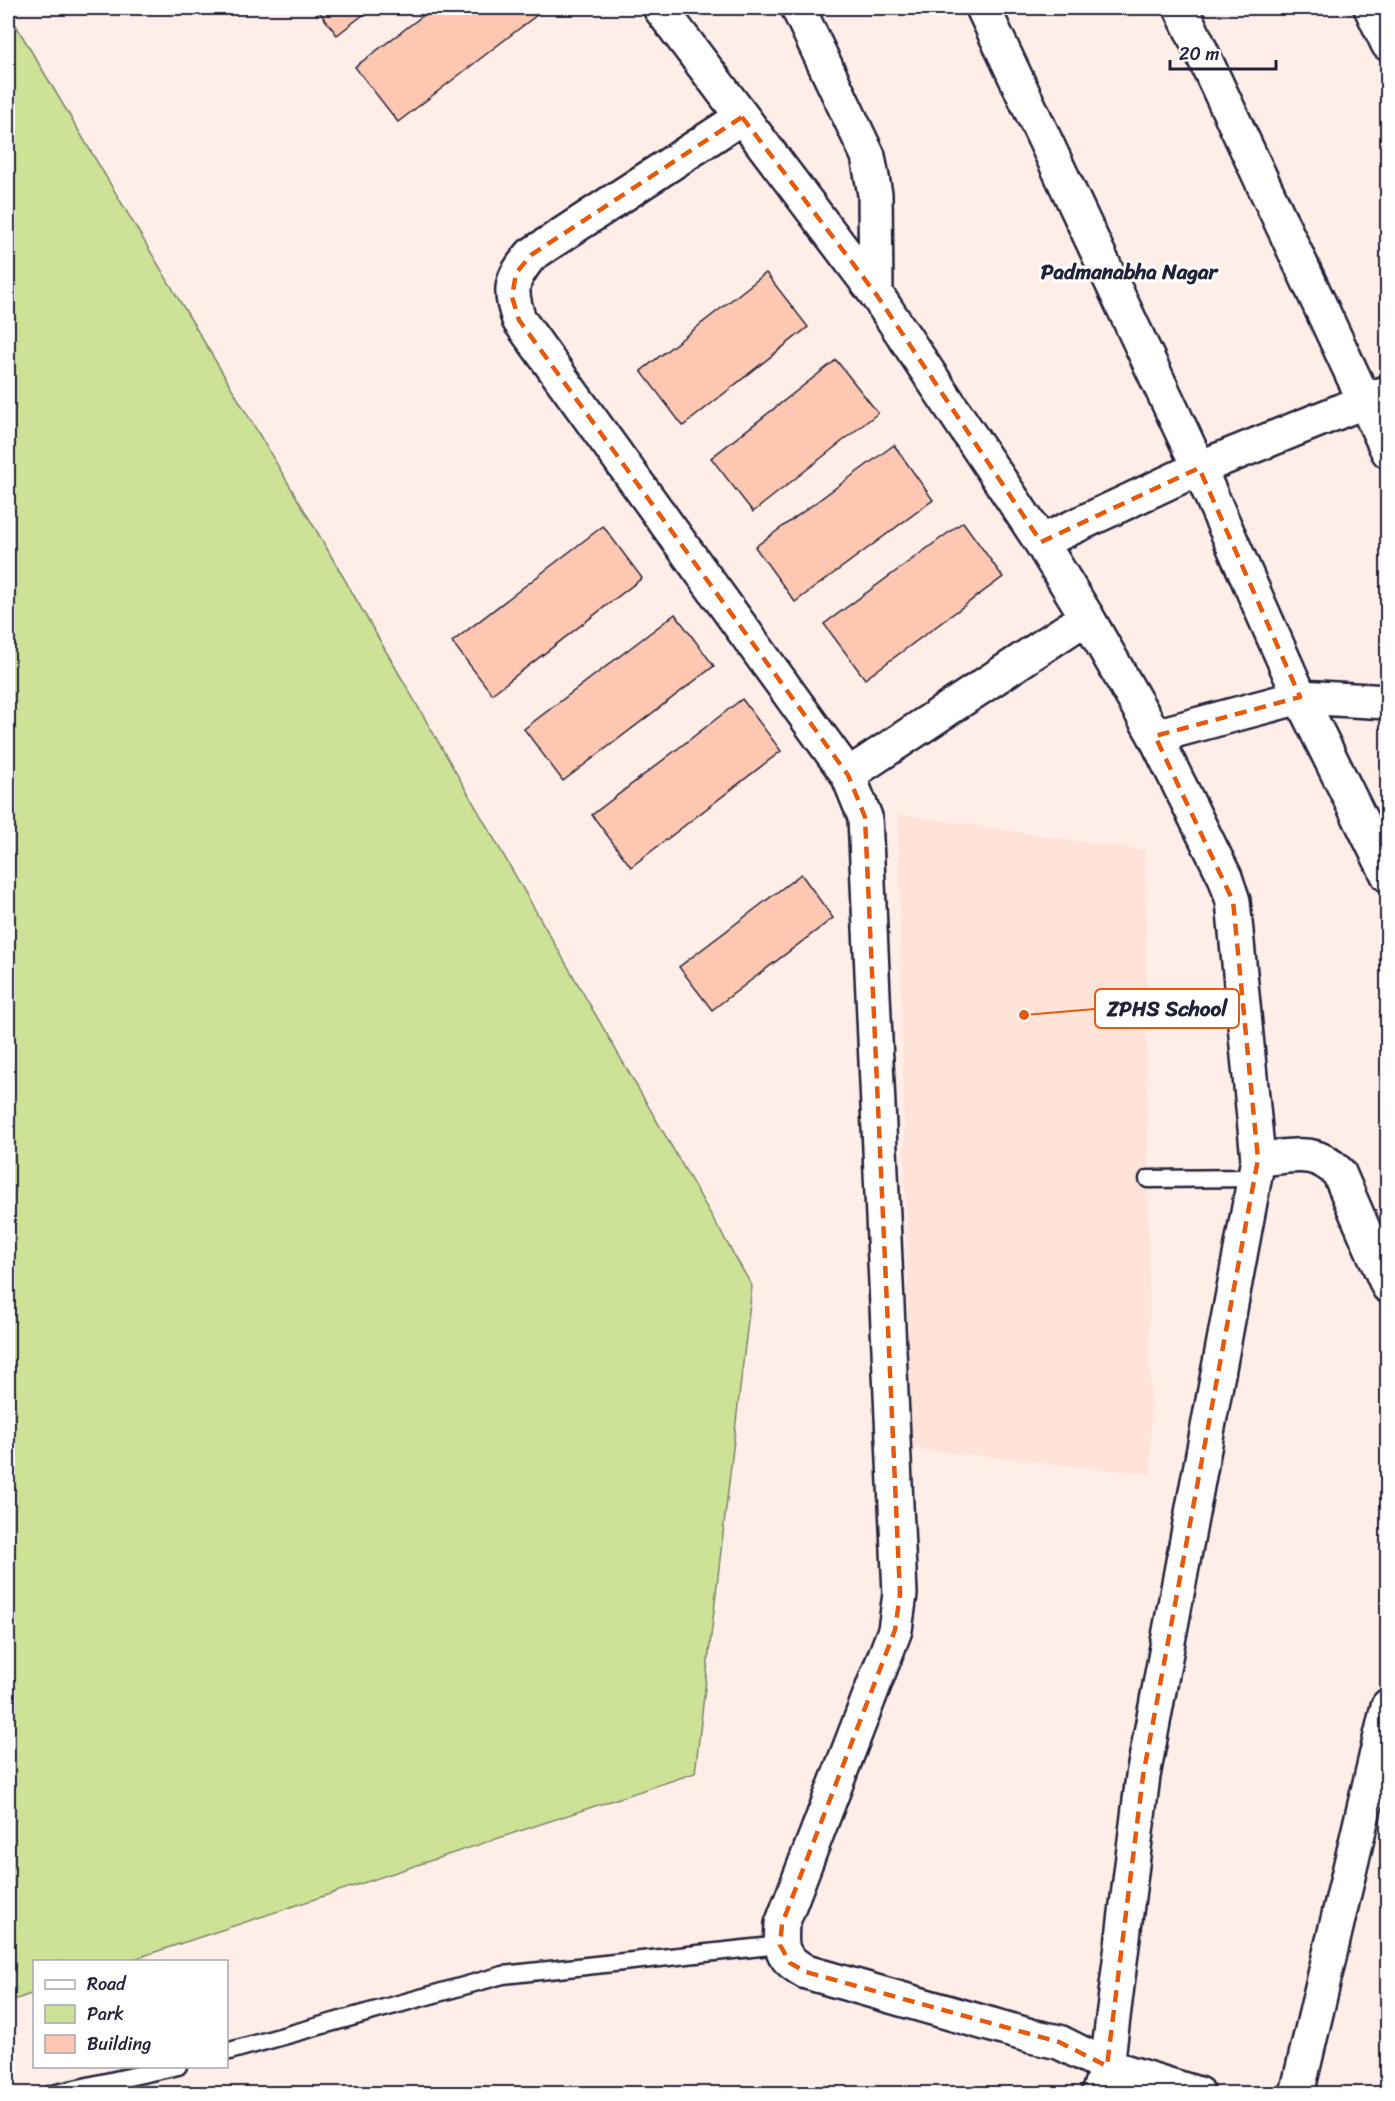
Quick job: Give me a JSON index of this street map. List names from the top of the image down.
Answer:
{
  "districts": ["Padmanabha Nagar"],
  "places": ["ZPHS School"],
  "legend": ["Road", "Park", "Building"],
  "scale_bar": "20 m"
}
